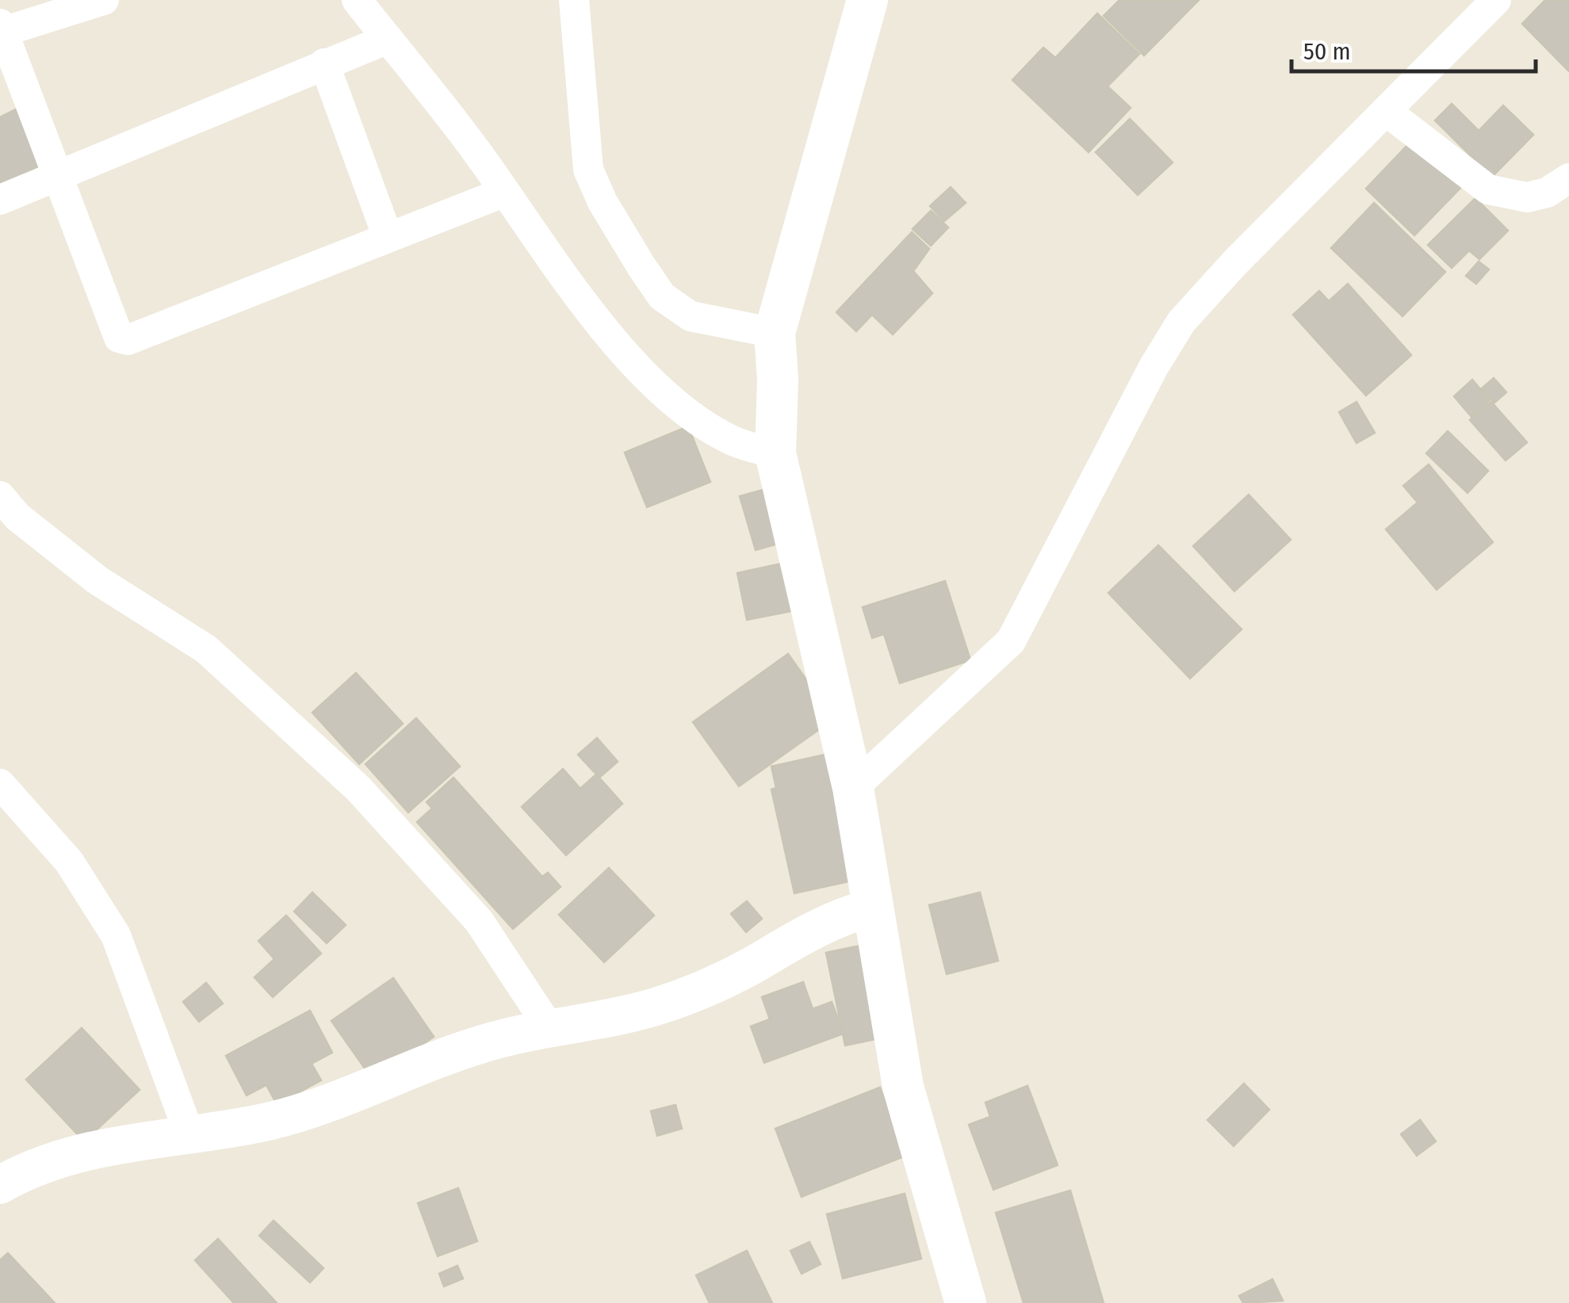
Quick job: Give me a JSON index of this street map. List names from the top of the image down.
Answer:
{
  "scale_bar": "50 m"
}
